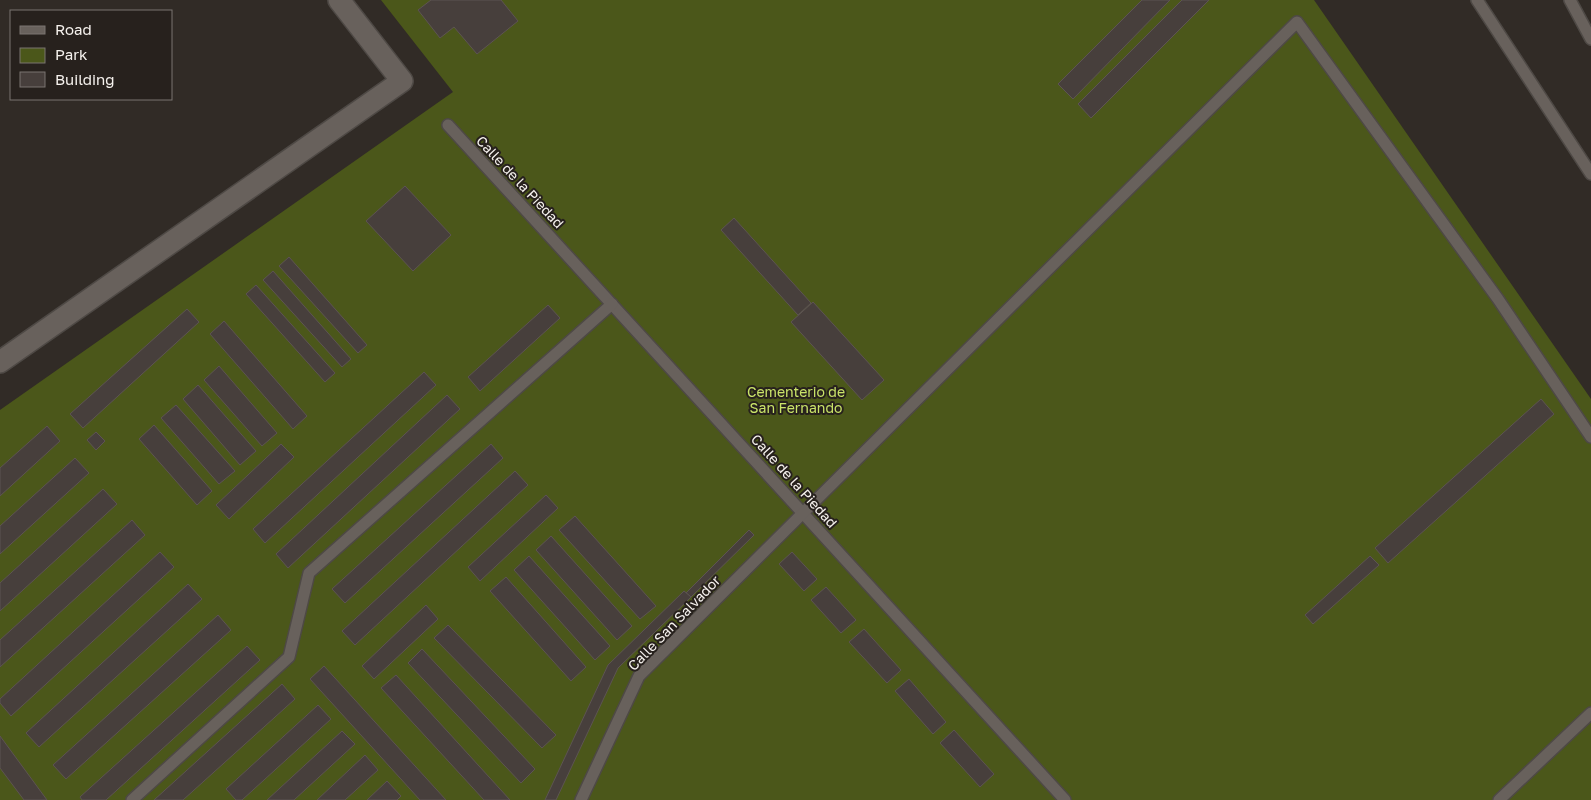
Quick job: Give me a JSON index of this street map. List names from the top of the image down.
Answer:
{
  "streets": {
    "lane": ["Calle de la Piedad", "Calle San Salvador"]
  },
  "crossings": [
    ["Calle de la Piedad", "Calle San Salvador"]
  ],
  "parks": ["Cementerio de San Fernando"],
  "legend": ["Road", "Park", "Building"]
}
